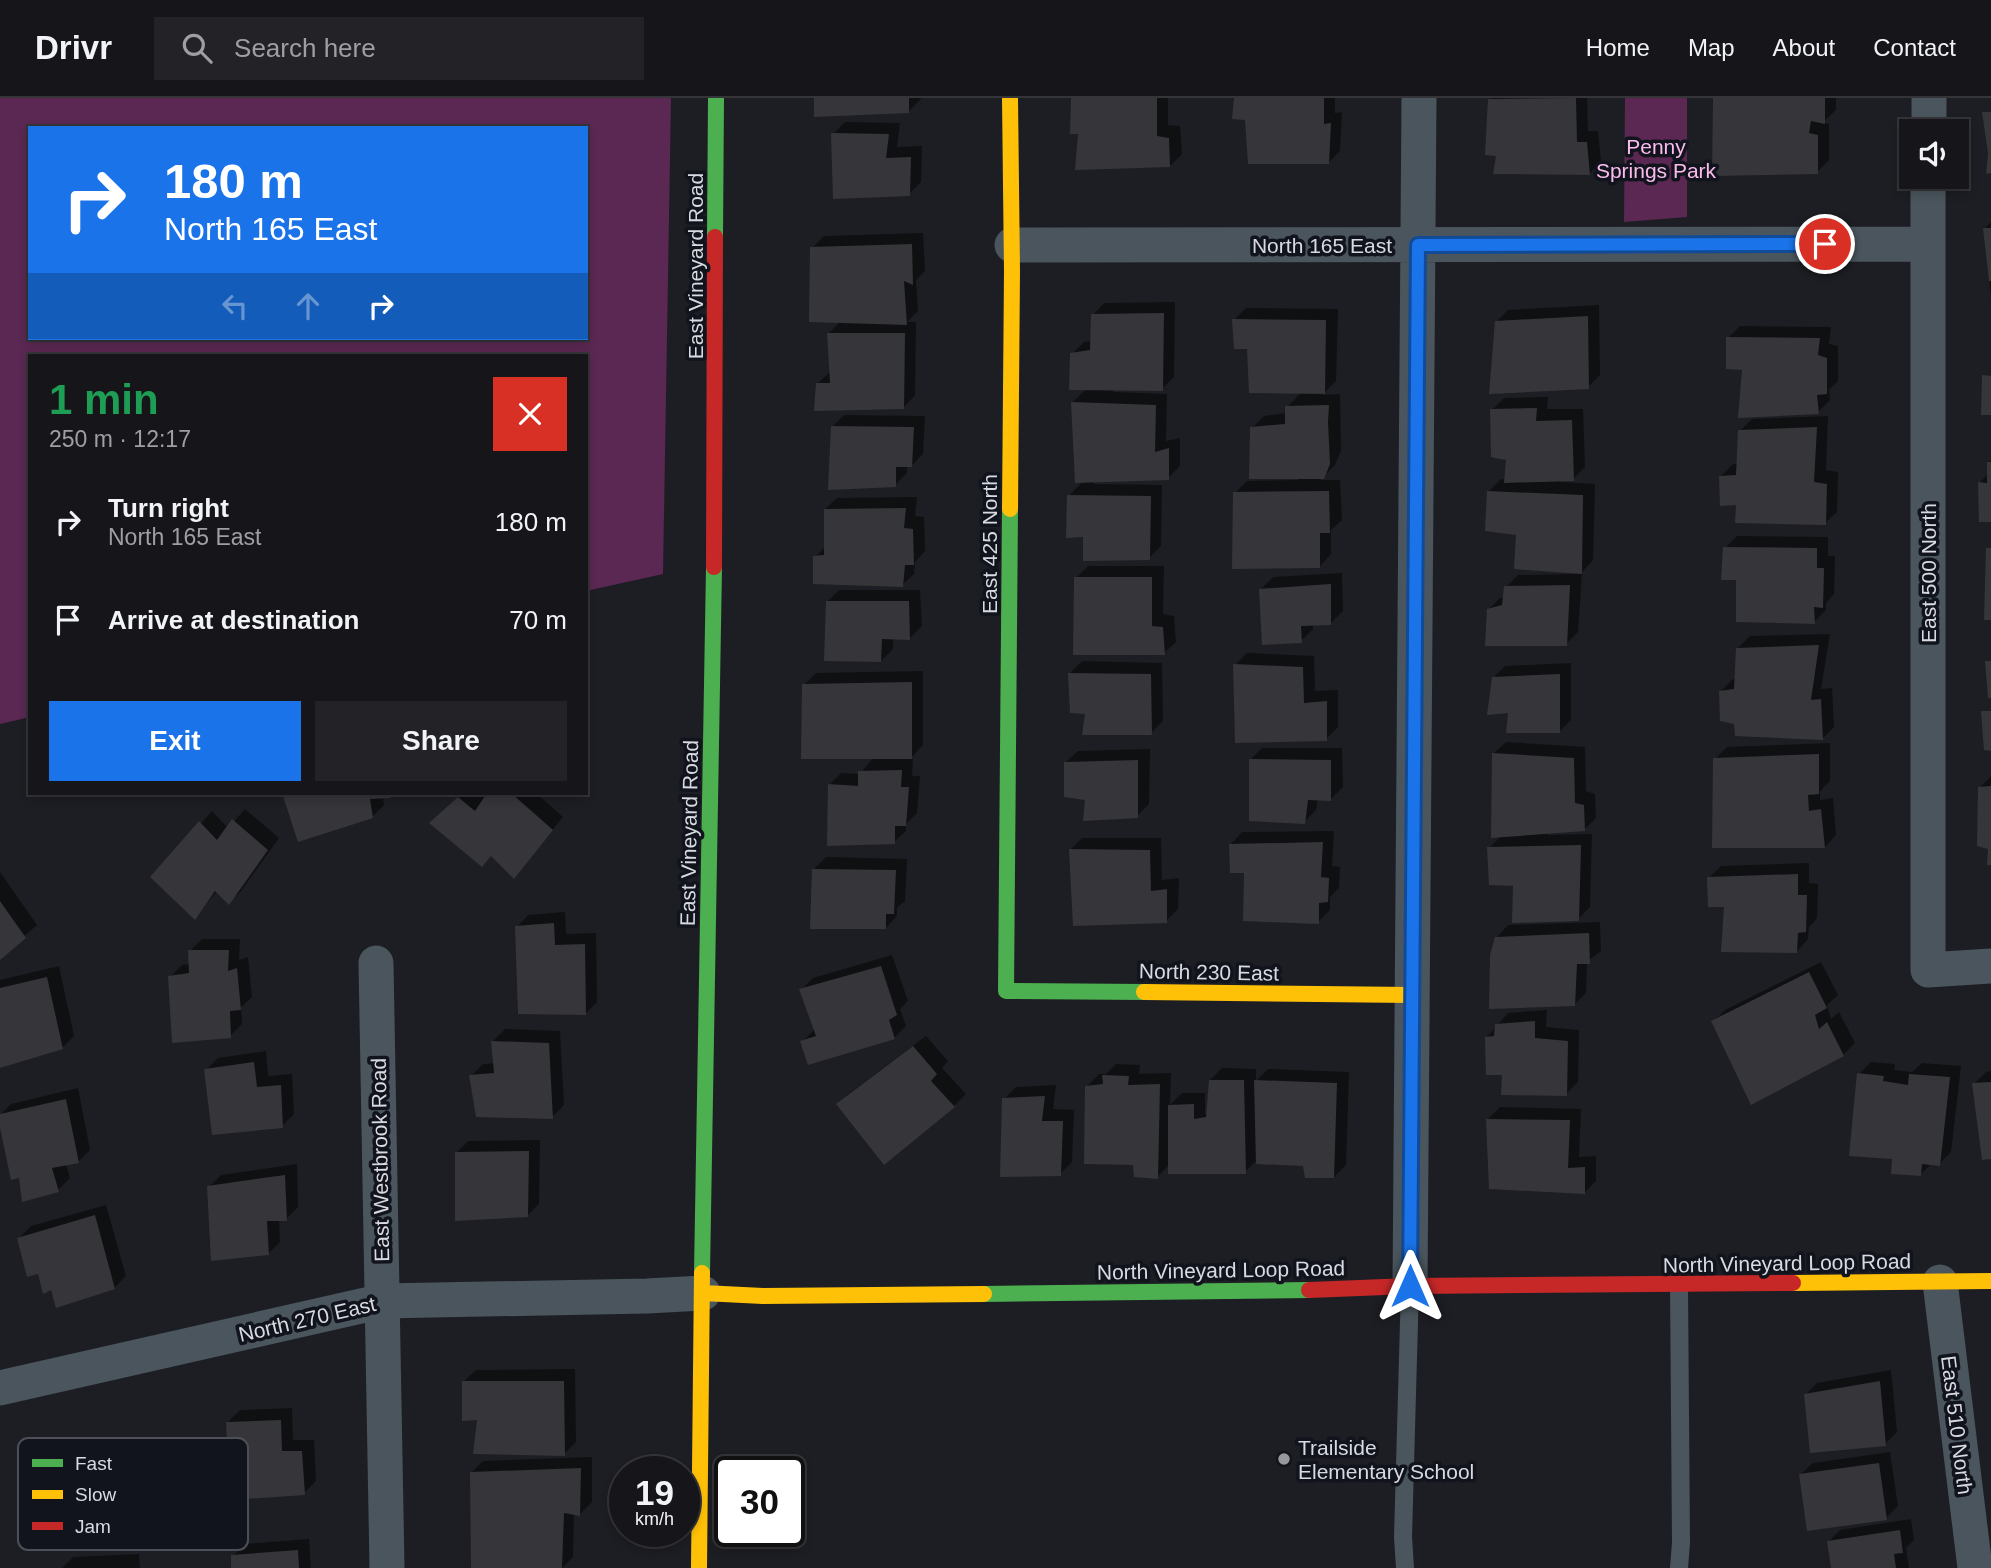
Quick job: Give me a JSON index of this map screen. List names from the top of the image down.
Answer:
{
  "streets": {
    "street": [
      "North 165 East",
      "East Vineyard Road",
      "East 425 North",
      "East 500 North",
      "North 230 East",
      "East Westbrook Road",
      "North Vineyard Loop Road",
      "North 270 East",
      "East 510 North"
    ]
  },
  "crossings": [
    ["North 165 East", "East 425 North"],
    ["North 165 East", "East 500 North"],
    ["East Vineyard Road", "North Vineyard Loop Road"],
    ["East Vineyard Road", "North 270 East"],
    ["East 425 North", "North 230 East"],
    ["East Westbrook Road", "North 270 East"],
    ["North Vineyard Loop Road", "North 270 East"],
    ["North Vineyard Loop Road", "East 510 North"]
  ],
  "parks": ["Penny Springs Park"],
  "places": ["Trailside Elementary School"],
  "legend": ["Fast", "Slow", "Jam"],
  "page": {
    "header": "Drivr",
    "search": "Search here",
    "nav": [
      "Home",
      "Map",
      "About",
      "Contact"
    ],
    "turn": ["180 m", "North 165 East"],
    "heading": ["1 min", "250 m · 12:17"],
    "list": [
      {
        "name": "Turn right",
        "note": "North 165 East",
        "value": "180 m"
      },
      {
        "name": "Arrive at destination",
        "value": "70 m"
      }
    ],
    "buttons": ["Exit", "Share"],
    "speed": "19 km/h",
    "limit": "30"
  }
}
